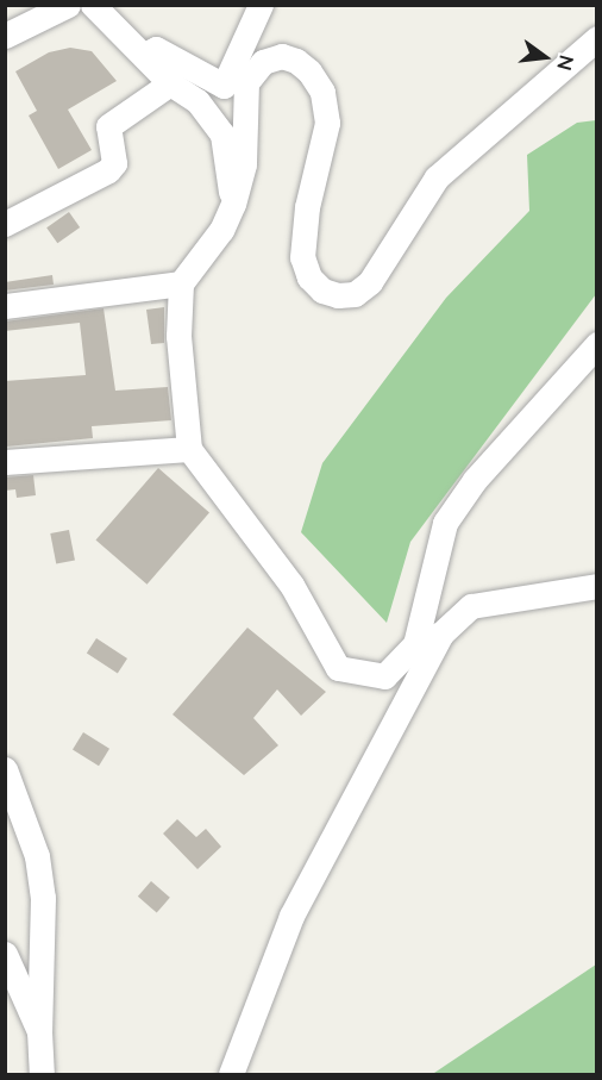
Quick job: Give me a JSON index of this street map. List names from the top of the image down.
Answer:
{
  "north": "right"
}
